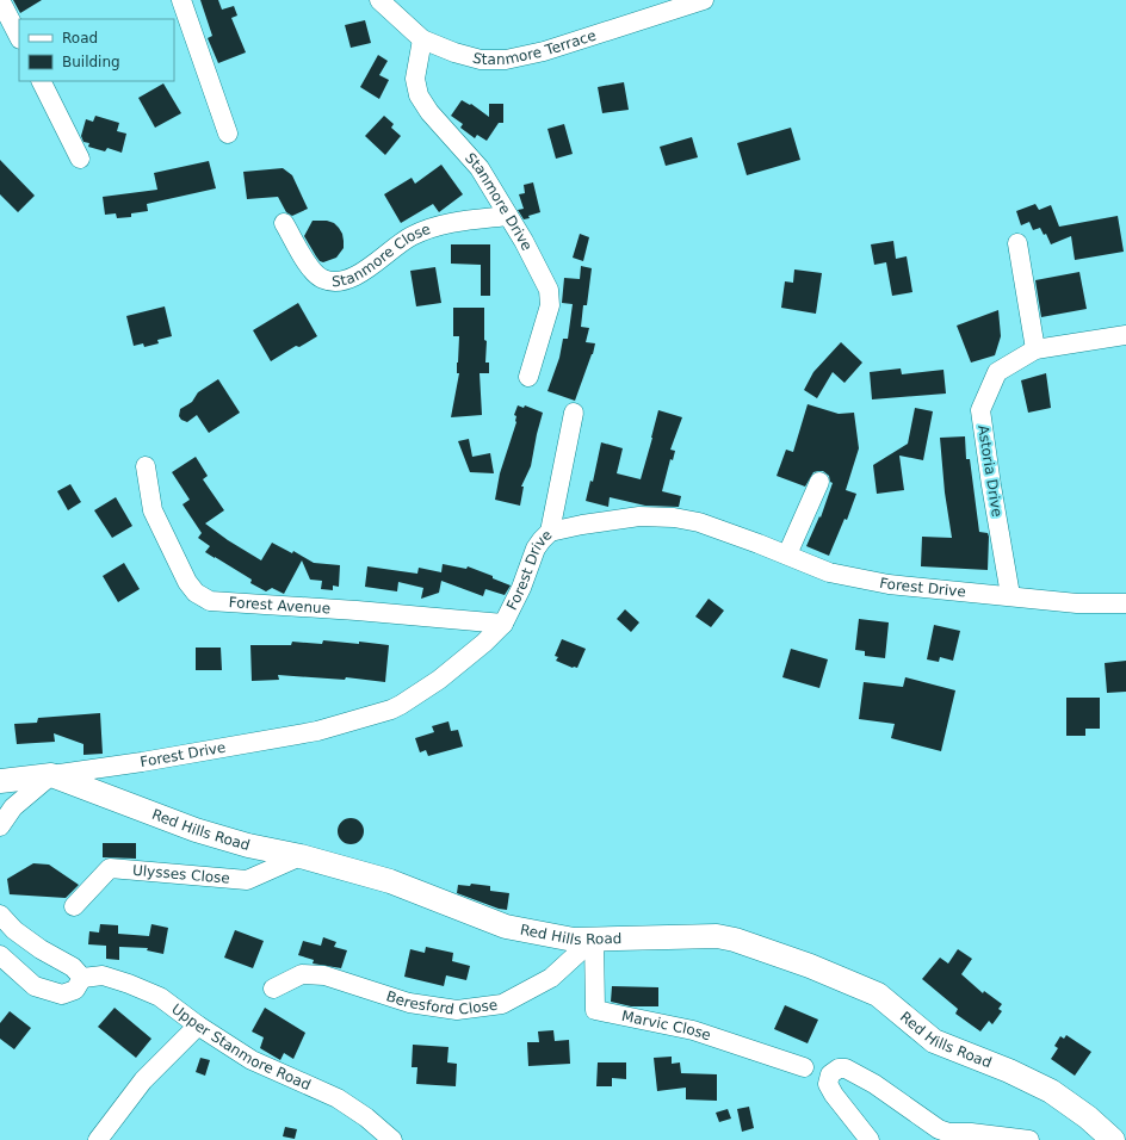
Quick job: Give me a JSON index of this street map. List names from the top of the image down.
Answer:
{
  "streets": {
    "main road": ["Red Hills Road"],
    "street": [
      "Stanmore Terrace",
      "Stanmore Drive",
      "Stanmore Close",
      "Astoria Drive",
      "Forest Drive",
      "Forest Avenue",
      "Ulysses Close",
      "Beresford Close",
      "Marvic Close",
      "Upper Stanmore Road"
    ]
  },
  "crossings": [
    ["Stanmore Terrace", "Stanmore Drive"],
    ["Stanmore Drive", "Stanmore Close"],
    ["Astoria Drive", "Forest Drive"],
    ["Forest Drive", "Forest Avenue"],
    ["Forest Drive", "Red Hills Road"],
    ["Red Hills Road", "Ulysses Close"],
    ["Red Hills Road", "Beresford Close"],
    ["Red Hills Road", "Marvic Close"],
    ["Beresford Close", "Marvic Close"]
  ],
  "legend": ["Road", "Building"]
}
